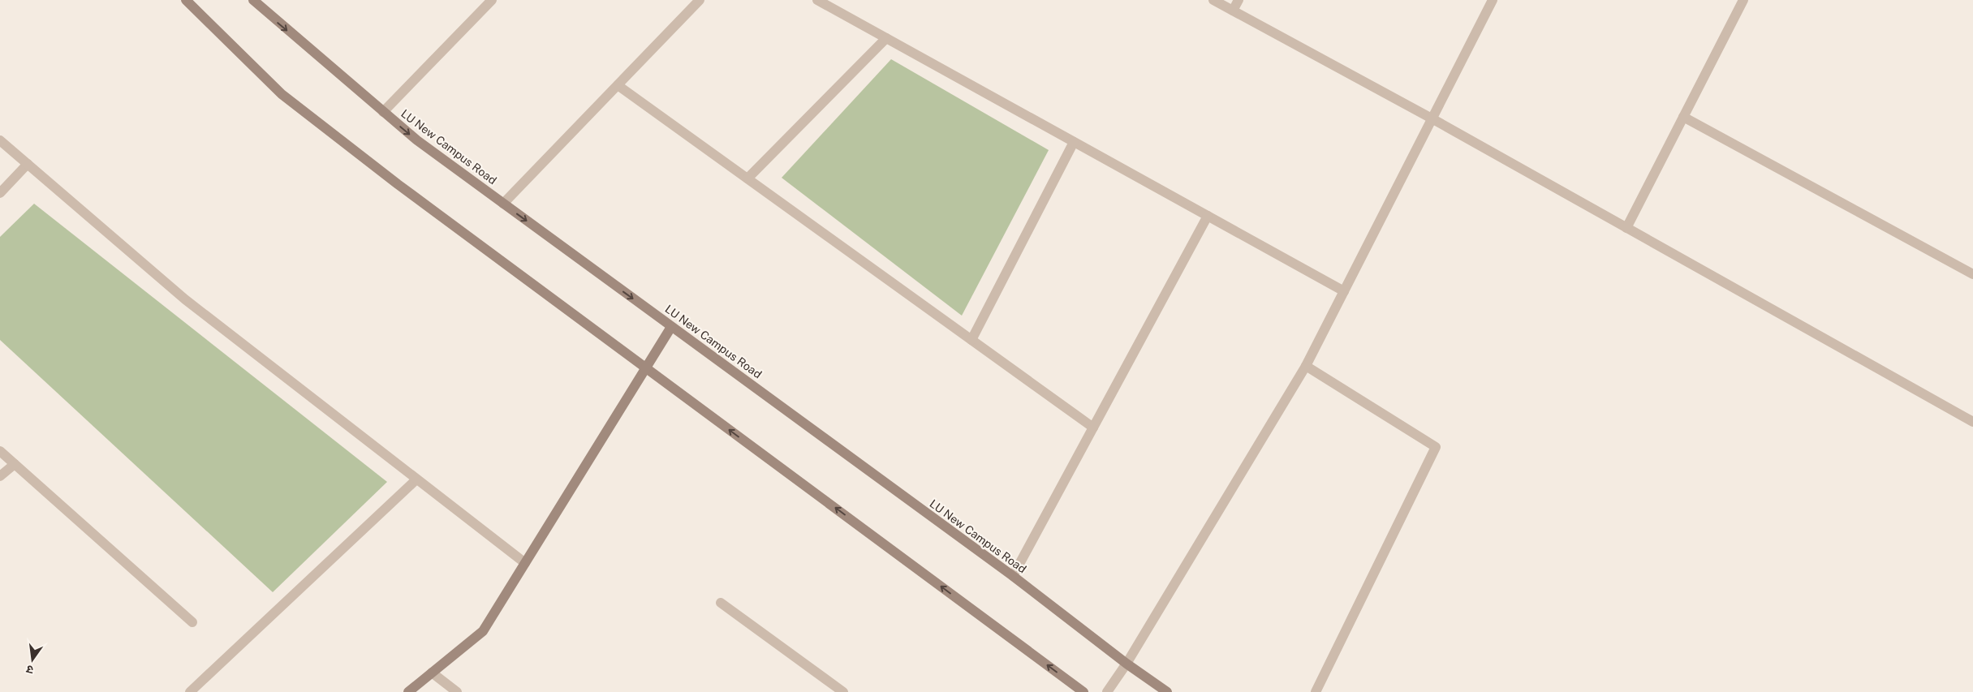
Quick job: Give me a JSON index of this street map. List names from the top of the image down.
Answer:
{
  "streets": {
    "street": ["LU New Campus Road"]
  },
  "north": "bottom"
}
